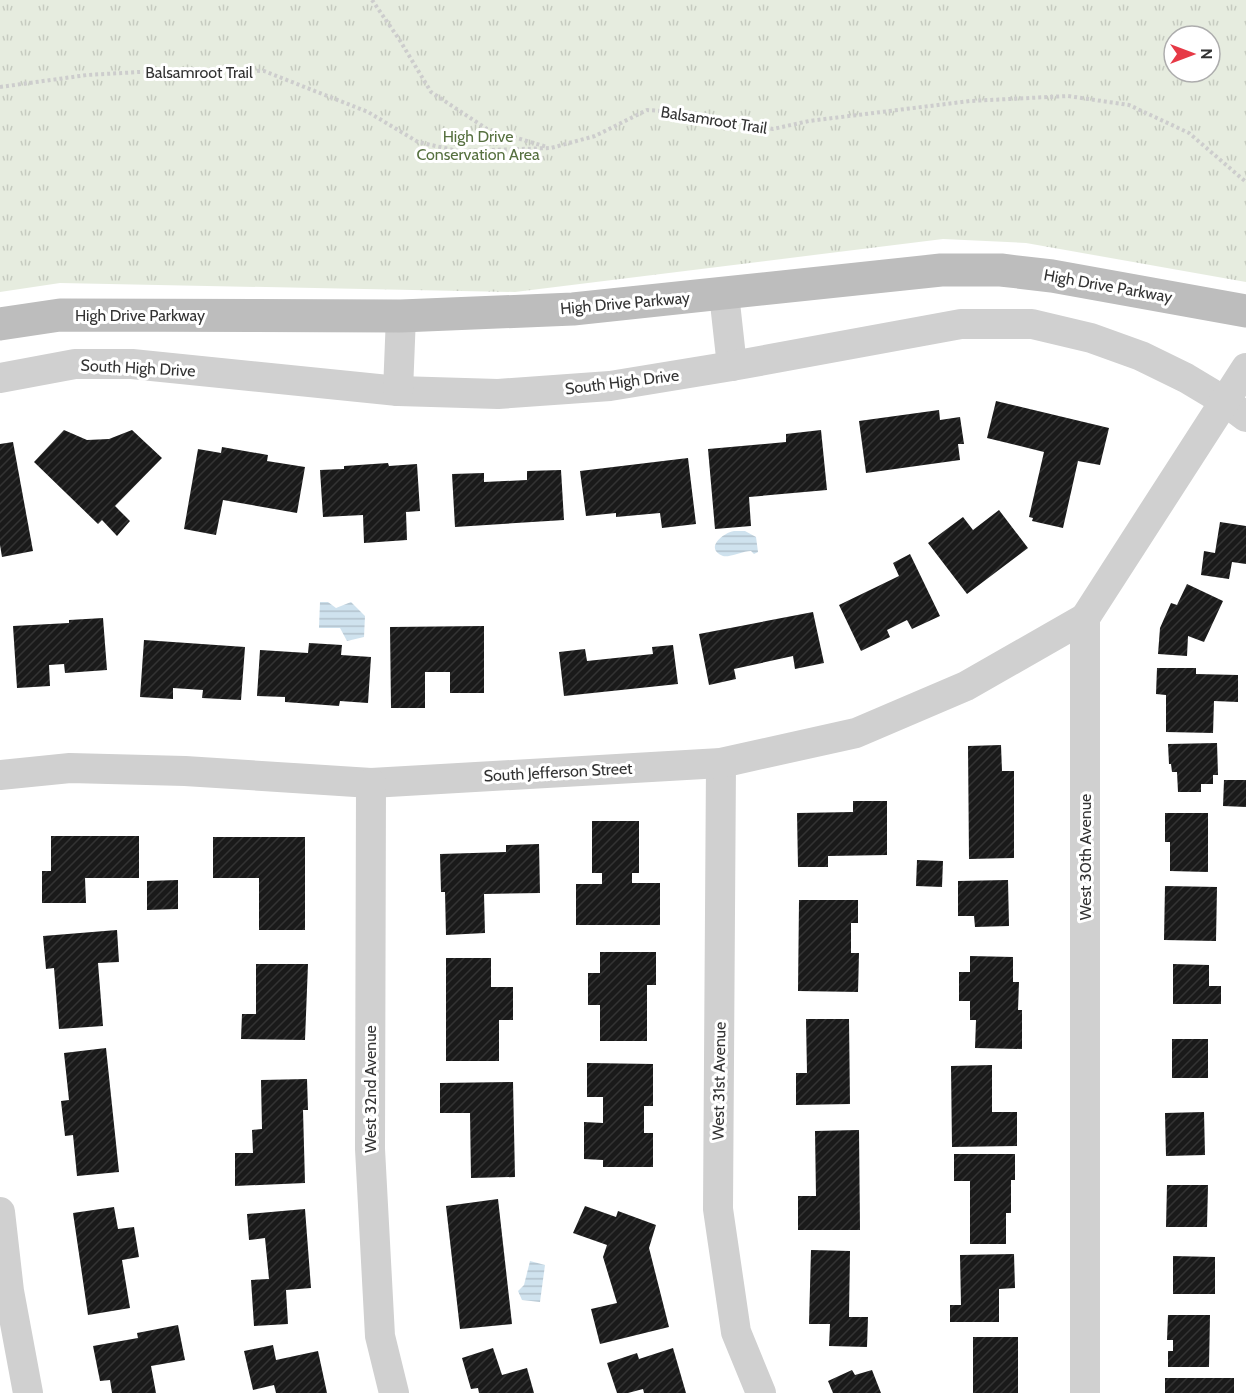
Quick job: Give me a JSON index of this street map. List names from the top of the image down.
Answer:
{
  "streets": {
    "main road": ["High Drive Parkway"],
    "street": [
      "South High Drive",
      "South Jefferson Street",
      "West 30th Avenue",
      "West 31st Avenue",
      "West 32nd Avenue"
    ],
    "path": ["Balsamroot Trail"]
  },
  "crossings": [
    ["South Jefferson Street", "West 30th Avenue"],
    ["South Jefferson Street", "West 31st Avenue"],
    ["South Jefferson Street", "West 32nd Avenue"]
  ],
  "parks": ["High Drive Conservation Area"],
  "north": "right"
}
